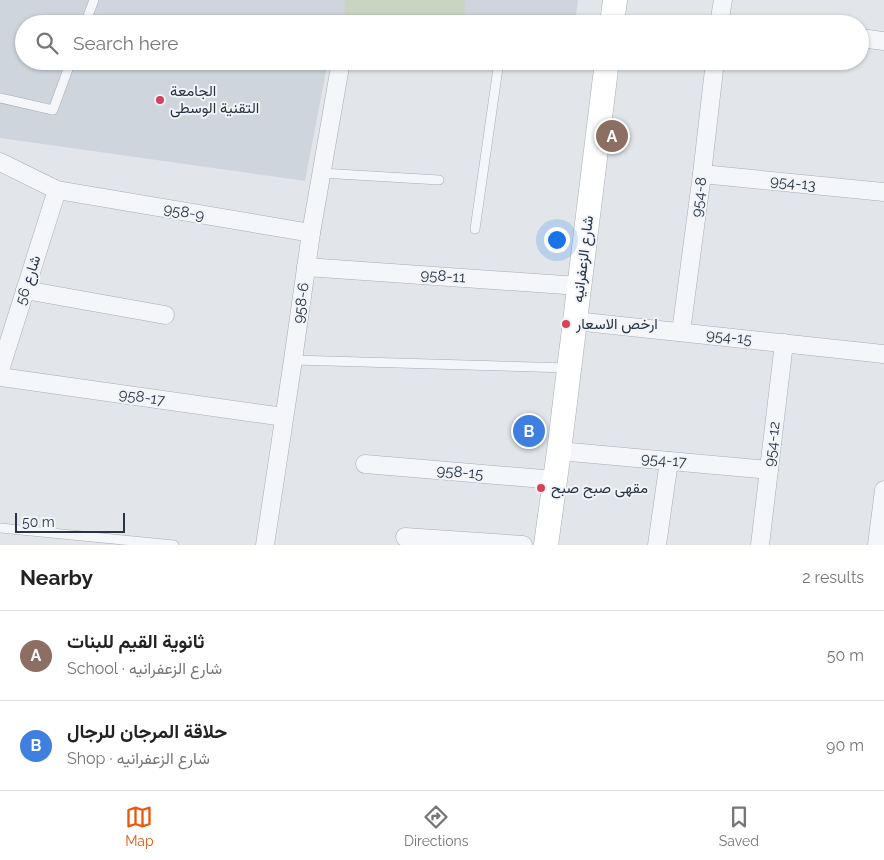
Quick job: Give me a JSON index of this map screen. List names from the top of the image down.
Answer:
{
  "streets": {
    "street": [
      "954-13",
      "954-8",
      "958-9",
      "شارع الزعفرانيه",
      "958-11",
      "شارع 56",
      "958-6",
      "954-15",
      "958-17",
      "954-12",
      "954-17",
      "958-15"
    ]
  },
  "crossings": [
    ["954-13", "954-8"],
    ["954-8", "954-15"],
    ["958-9", "شارع 56"],
    ["958-9", "958-6"],
    ["شارع الزعفرانيه", "958-11"],
    ["شارع الزعفرانيه", "954-15"],
    ["شارع الزعفرانيه", "954-17"],
    ["شارع الزعفرانيه", "958-15"],
    ["958-11", "958-6"],
    ["958-6", "958-17"],
    ["954-15", "954-12"],
    ["954-12", "954-17"]
  ],
  "places": ["الجامعة التقنية الوسطى", "ارخص الاسعار", "مقهى صبح صبح"],
  "scale_bar": "50 m",
  "page": {
    "search": "Search here",
    "pins": ["A", "B"],
    "scale": "50 m",
    "heading": ["Nearby", "2 results"],
    "list": [
      {
        "mark": "A",
        "name": "ثانوية القيم للبنات",
        "note": "School · شارع الزعفرانيه",
        "value": "50 m"
      },
      {
        "mark": "B",
        "name": "حلاقة المرجان للرجال",
        "note": "Shop · شارع الزعفرانيه",
        "value": "90 m"
      }
    ],
    "nav": ["Map", "Directions", "Saved"]
  }
}
